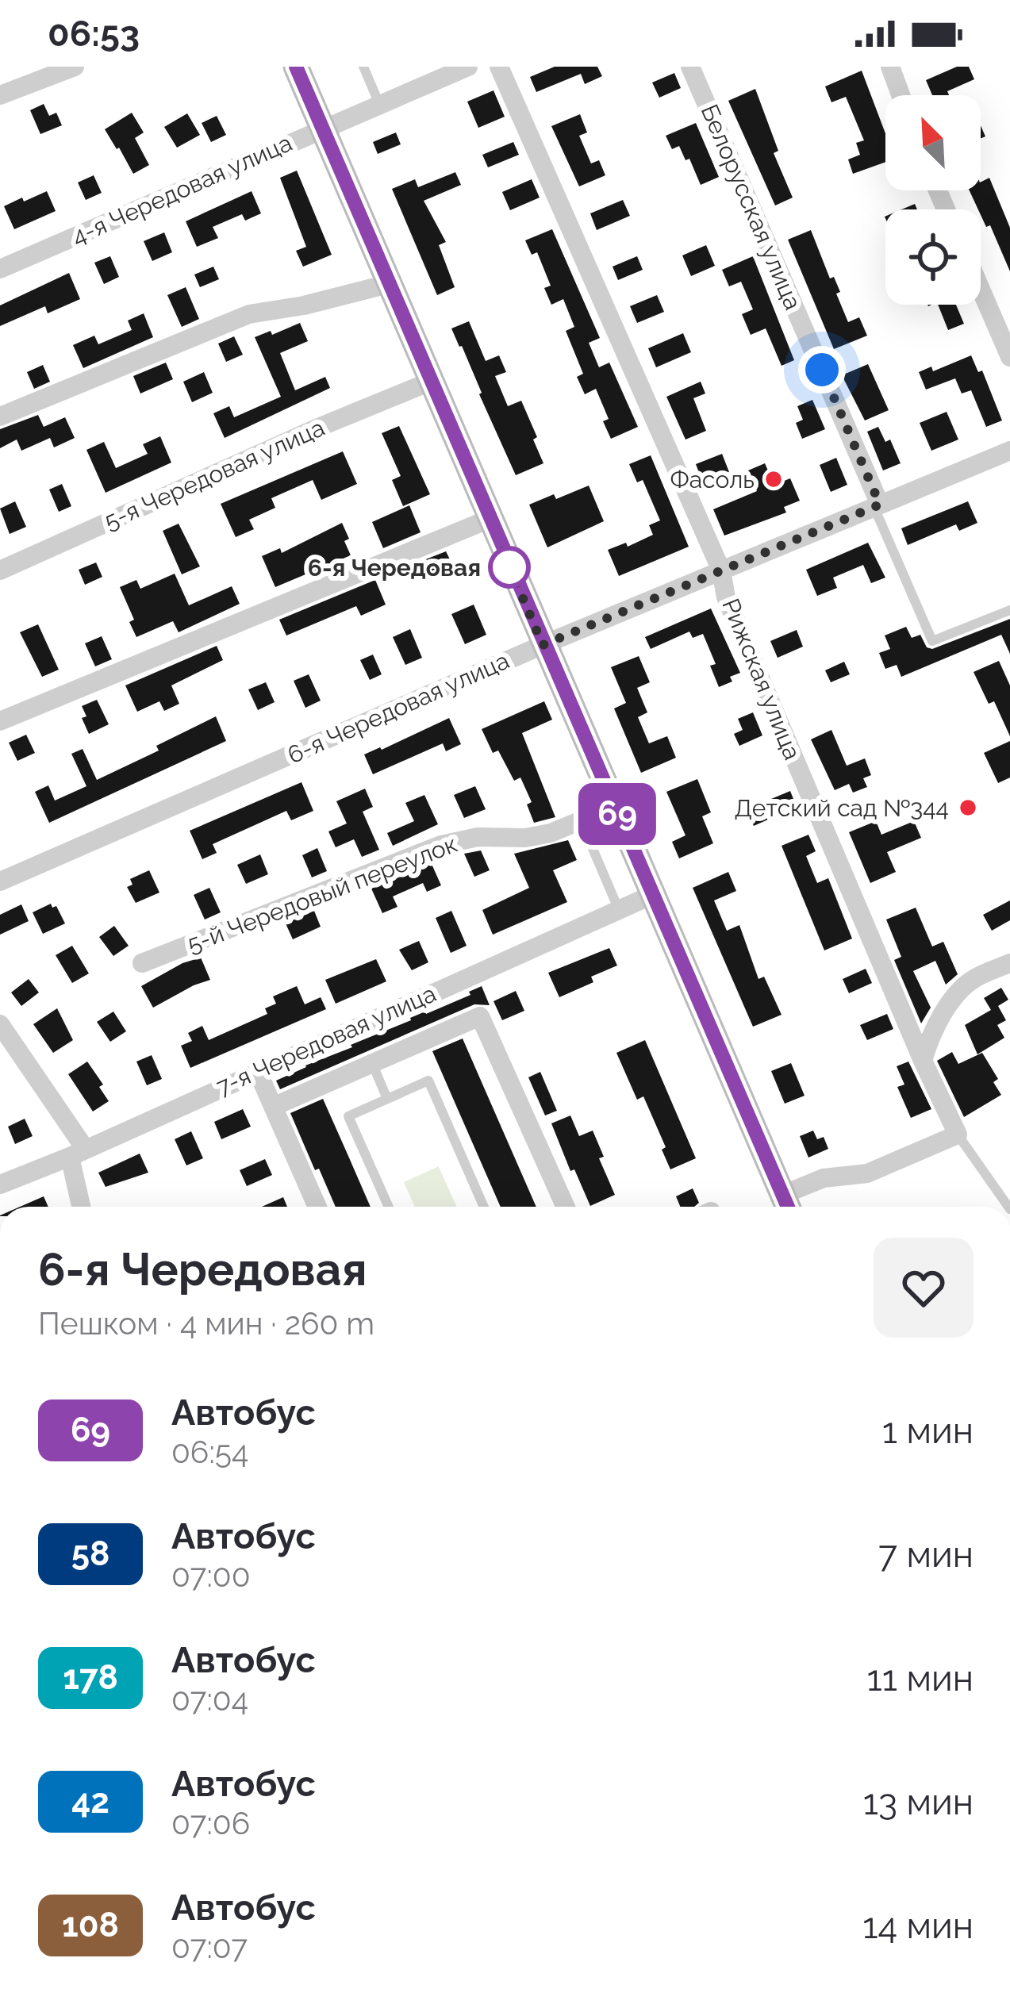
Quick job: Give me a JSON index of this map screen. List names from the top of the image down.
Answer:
{
  "streets": {
    "street": [
      "4-я Чередовая улица",
      "Белорусская улица",
      "5-я Чередовая улица",
      "Рижская улица",
      "6-я Чередовая улица",
      "5-й Чередовый переулок",
      "7-я Чередовая улица"
    ]
  },
  "crossings": [
    ["Белорусская улица", "6-я Чередовая улица"],
    ["Рижская улица", "6-я Чередовая улица"]
  ],
  "places": ["Фасоль", "6-я Чередовая", "Детский сад №344"],
  "lines": ["bus line 69"],
  "north": "top left",
  "page": {
    "status": "06:53",
    "on_map": "69",
    "heading": ["6-я Чередовая", "Пешком · 4 мин · 260 m"],
    "list": [
      {
        "mark": "69",
        "name": "Автобус",
        "note": "06:54",
        "value": "1 мин"
      },
      {
        "mark": "58",
        "name": "Автобус",
        "note": "07:00",
        "value": "7 мин"
      },
      {
        "mark": "178",
        "name": "Автобус",
        "note": "07:04",
        "value": "11 мин"
      },
      {
        "mark": "42",
        "name": "Автобус",
        "note": "07:06",
        "value": "13 мин"
      },
      {
        "mark": "108",
        "name": "Автобус",
        "note": "07:07",
        "value": "14 мин"
      }
    ]
  }
}
